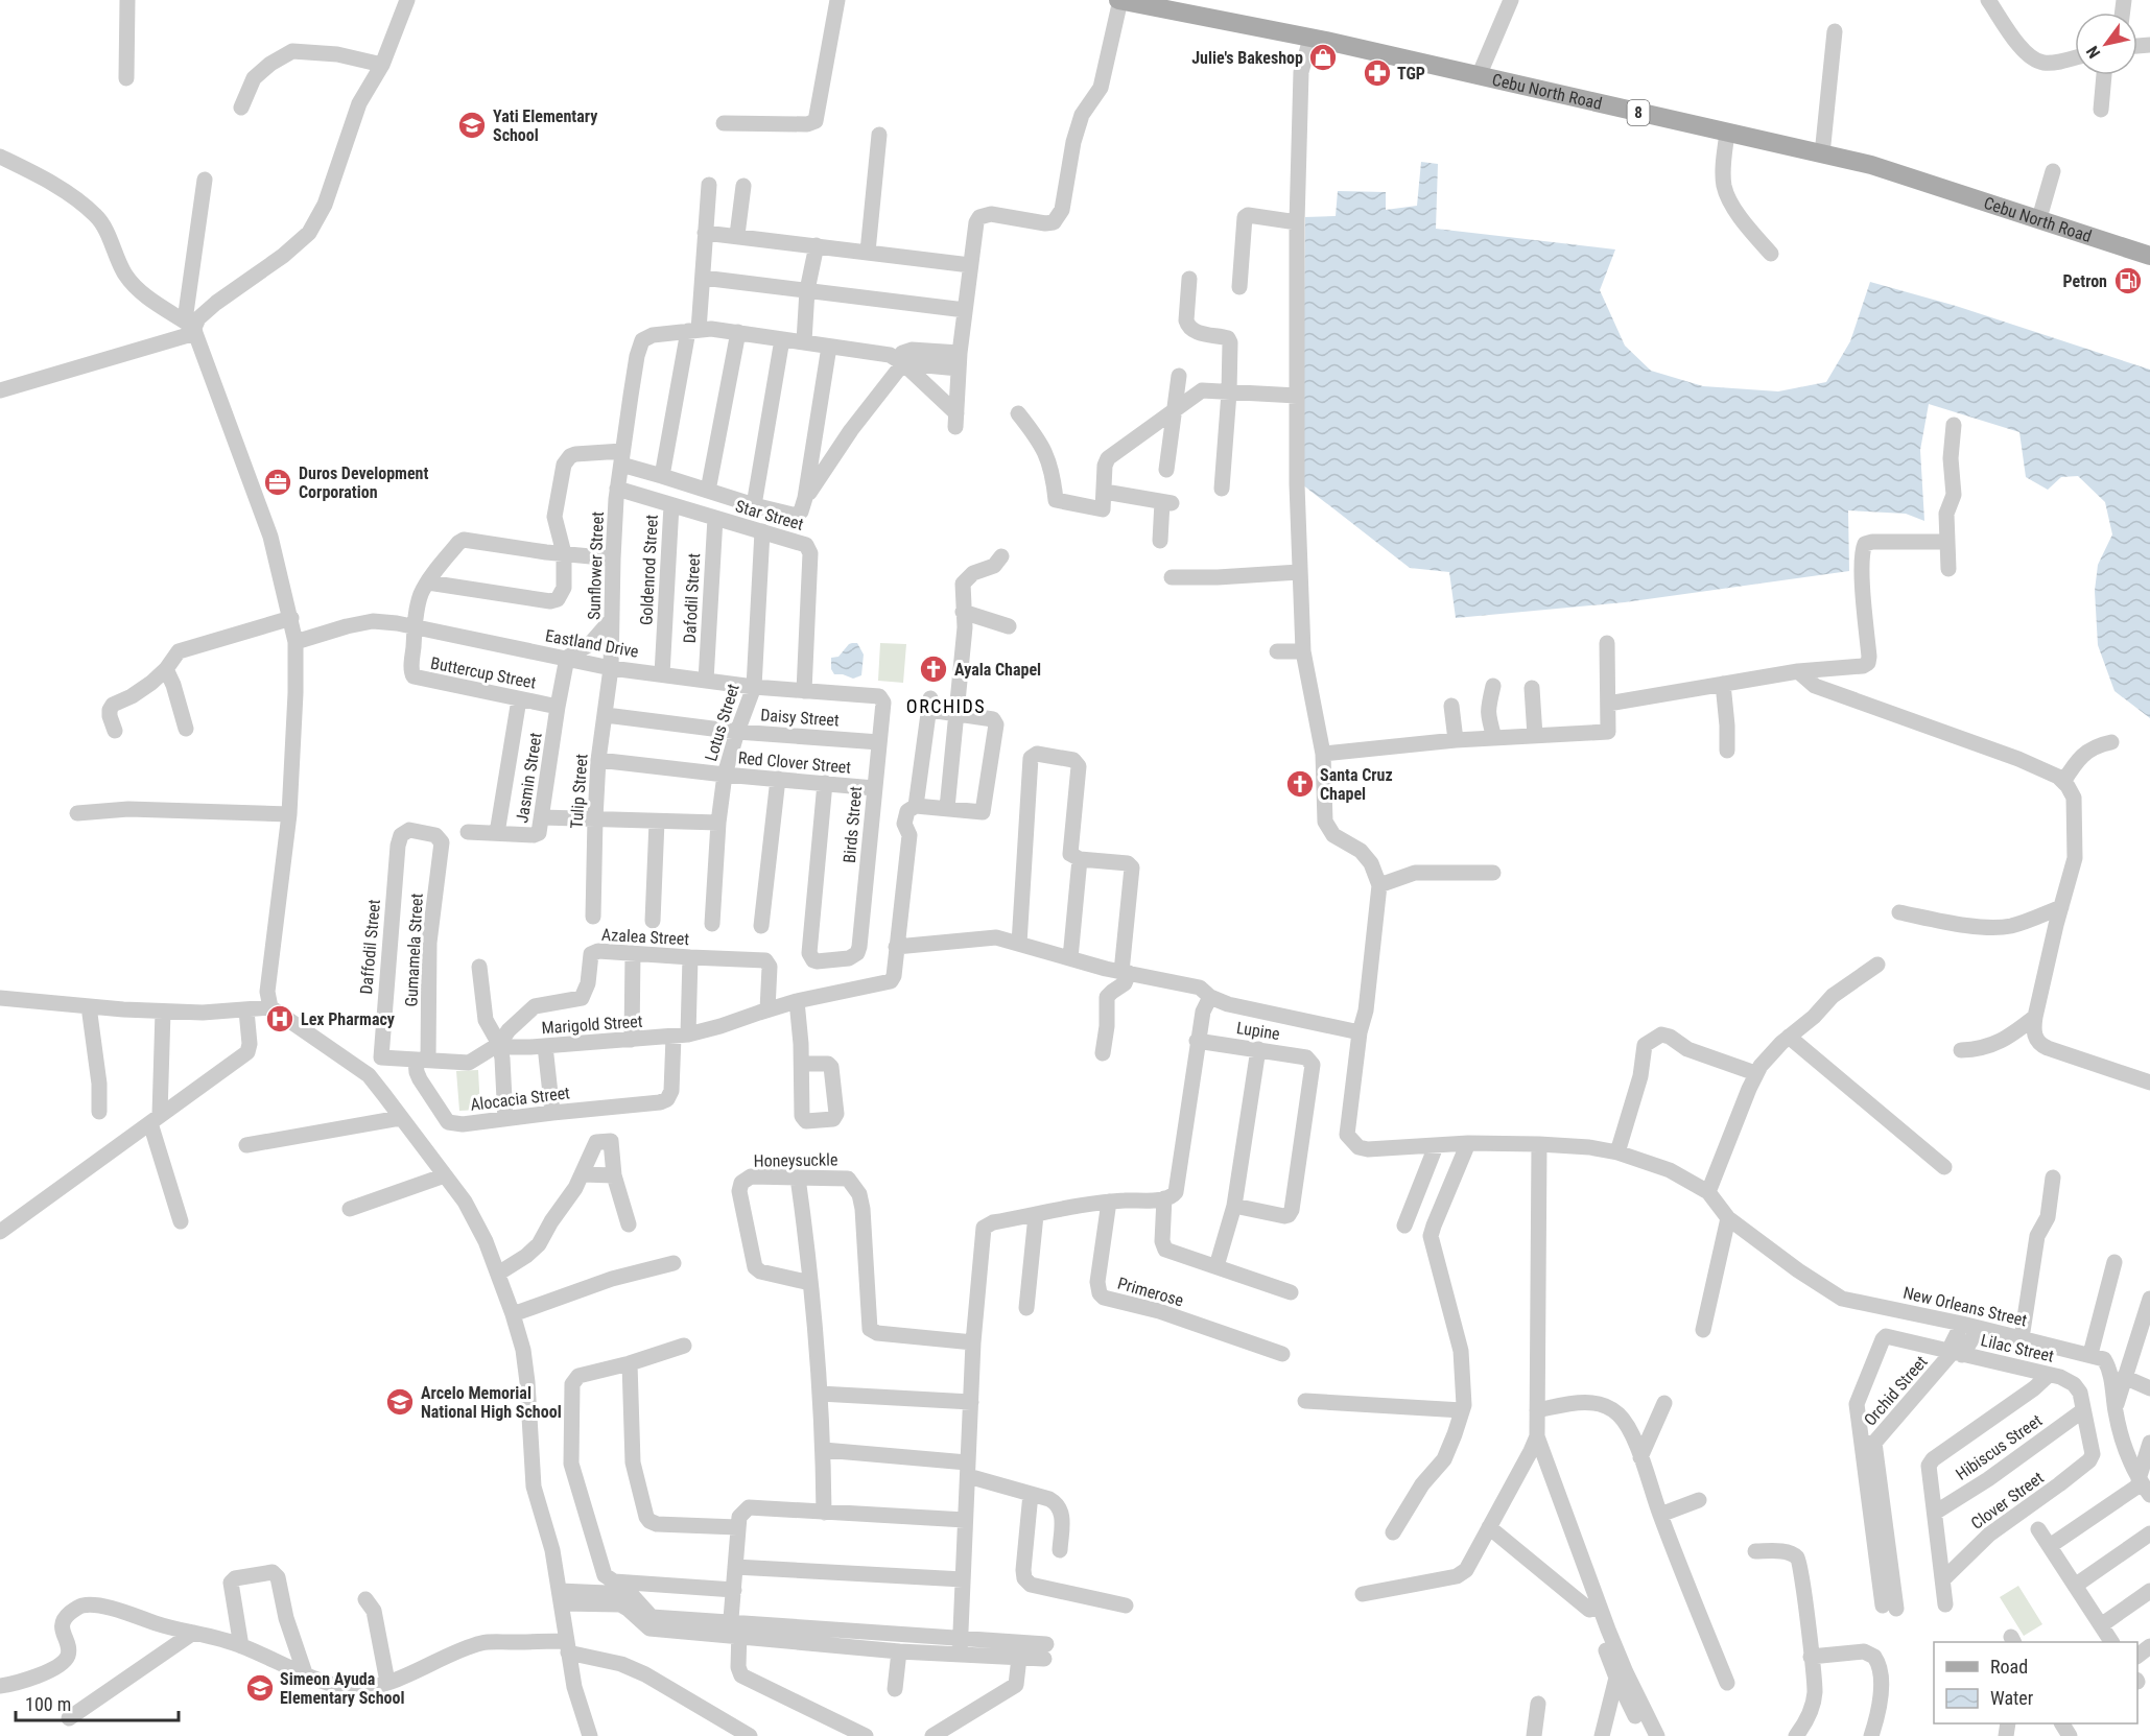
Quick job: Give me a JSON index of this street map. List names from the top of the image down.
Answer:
{
  "streets": {
    "main road": ["Cebu North Road", "8"],
    "street": [
      "Star Street",
      "Sunflower Street",
      "Goldenrod Street",
      "Dafodil Street",
      "Eastland Drive",
      "Buttercup Street",
      "Daisy Street",
      "Lotus Street",
      "Red Clover Street",
      "Jasmin Street",
      "Tulip Street",
      "Birds Street",
      "Azalea Street",
      "Daffodil Street",
      "Gumamela Street",
      "Marigold Street",
      "Lupine",
      "Alocacia Street",
      "Honeysuckle",
      "Primerose",
      "New Orleans Street",
      "Lilac Street",
      "Orchid Street",
      "Hibiscus Street",
      "Clover Street"
    ]
  },
  "crossings": [
    ["Star Street", "Sunflower Street"],
    ["Star Street", "Goldenrod Street"],
    ["Star Street", "Dafodil Street"],
    ["Star Street", "Eastland Drive"],
    ["Star Street", "Lotus Street"],
    ["Sunflower Street", "Eastland Drive"],
    ["Sunflower Street", "Tulip Street"],
    ["Goldenrod Street", "Eastland Drive"],
    ["Dafodil Street", "Eastland Drive"],
    ["Eastland Drive", "Buttercup Street"],
    ["Eastland Drive", "Lotus Street"],
    ["Eastland Drive", "Jasmin Street"],
    ["Eastland Drive", "Tulip Street"],
    ["Eastland Drive", "Birds Street"],
    ["Buttercup Street", "Jasmin Street"],
    ["Daisy Street", "Lotus Street"],
    ["Daisy Street", "Tulip Street"],
    ["Daisy Street", "Birds Street"],
    ["Lotus Street", "Red Clover Street"],
    ["Red Clover Street", "Tulip Street"],
    ["Red Clover Street", "Birds Street"],
    ["Azalea Street", "Marigold Street"],
    ["Daffodil Street", "Gumamela Street"],
    ["Gumamela Street", "Alocacia Street"],
    ["Marigold Street", "Alocacia Street"],
    ["Lilac Street", "Orchid Street"],
    ["Lilac Street", "Hibiscus Street"],
    ["Lilac Street", "Clover Street"]
  ],
  "districts": ["ORCHIDS"],
  "places": {
    "shop": ["Julie's Bakeshop"],
    "pharmacy": ["TGP"],
    "school or university": ["Yati Elementary School", "Arcelo Memorial National High School", "Simeon Ayuda Elementary School"],
    "fuel station": ["Petron"],
    "office": ["Duros Development Corporation"],
    "church": ["Ayala Chapel", "Santa Cruz Chapel"],
    "hospital": ["Lex Pharmacy"]
  },
  "legend": ["Road", "Water"],
  "scale_bar": "100 m",
  "north": "bottom left"
}
